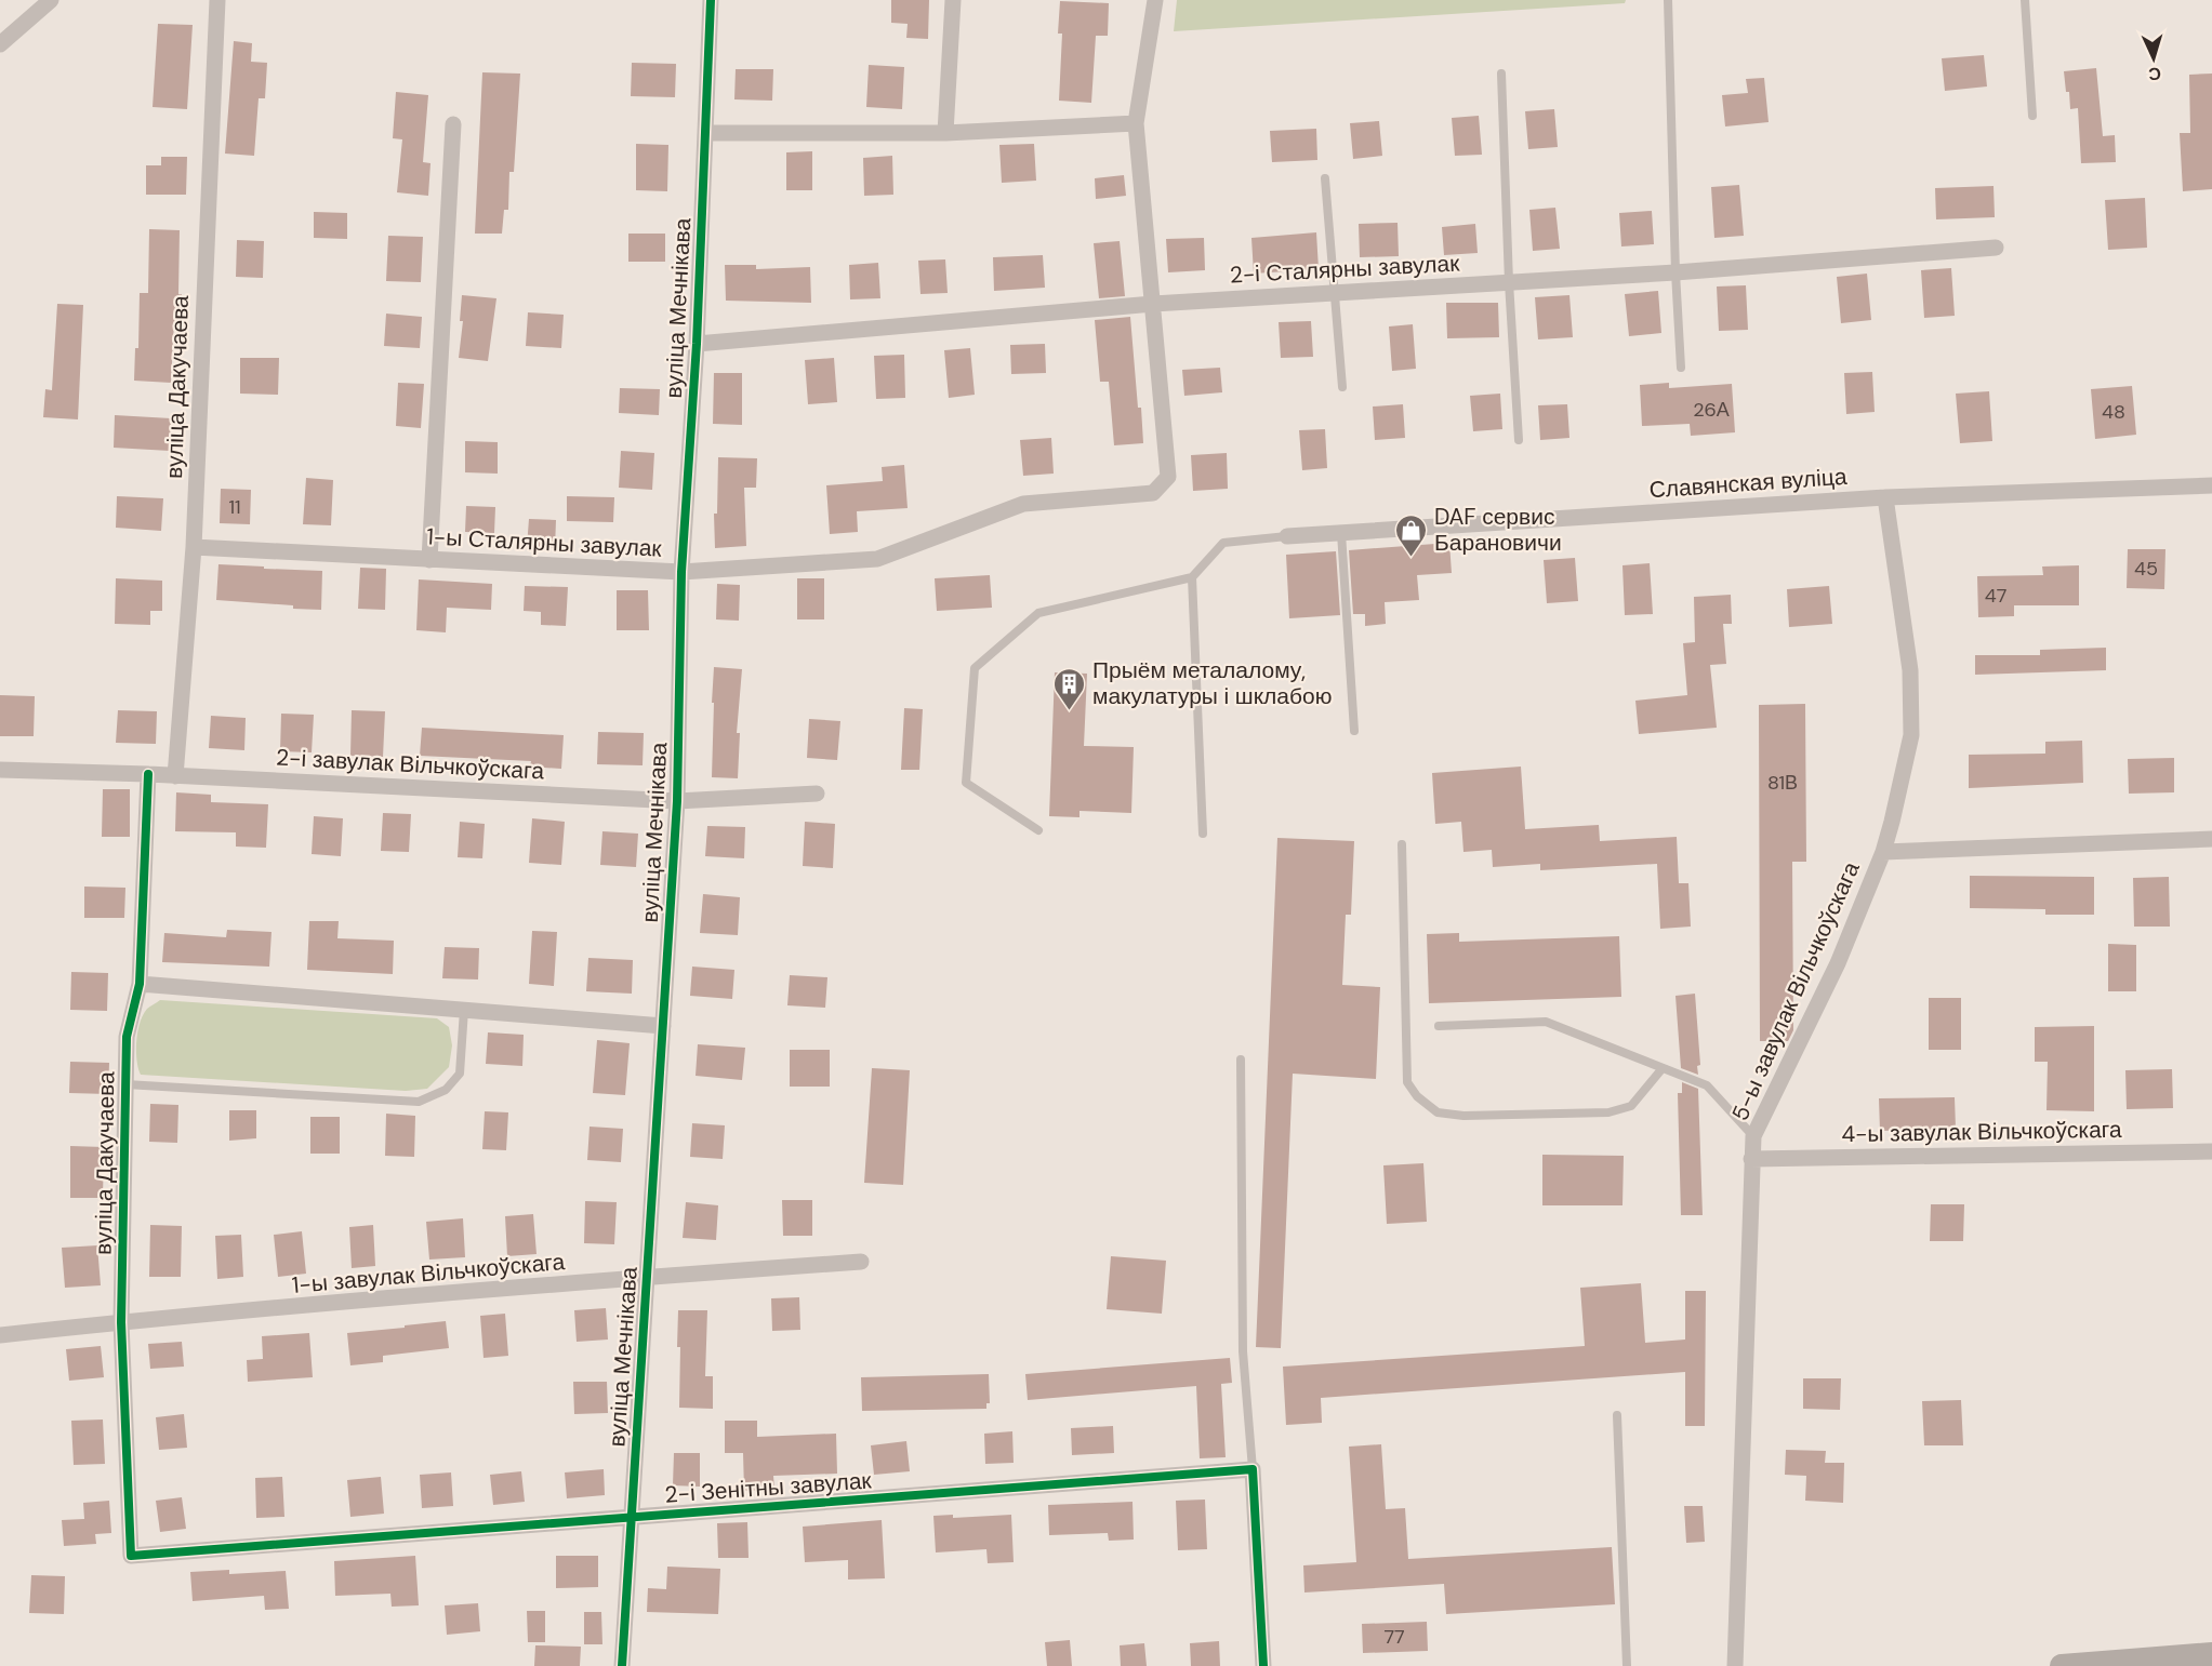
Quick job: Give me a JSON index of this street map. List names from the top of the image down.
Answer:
{
  "streets": {
    "street": [
      "2-і Сталярны завулак",
      "вуліца Мечнікава",
      "вуліца Дакучаева",
      "Славянская вуліца",
      "1-ы Сталярны завулак",
      "2-і завулак Вільчкоўскага",
      "5-ы завулак Вільчкоўскага",
      "4-ы завулак Вільчкоўскага",
      "1-ы завулак Вільчкоўскага",
      "2-і Зенітны завулак"
    ]
  },
  "crossings": [
    ["2-і Сталярны завулак", "вуліца Мечнікава"],
    ["2-і Сталярны завулак", "1-ы Сталярны завулак"],
    ["вуліца Мечнікава", "1-ы Сталярны завулак"],
    ["вуліца Мечнікава", "2-і завулак Вільчкоўскага"],
    ["вуліца Мечнікава", "1-ы завулак Вільчкоўскага"],
    ["вуліца Мечнікава", "2-і Зенітны завулак"],
    ["вуліца Дакучаева", "1-ы Сталярны завулак"],
    ["вуліца Дакучаева", "2-і завулак Вільчкоўскага"],
    ["вуліца Дакучаева", "1-ы завулак Вільчкоўскага"],
    ["вуліца Дакучаева", "2-і Зенітны завулак"],
    ["Славянская вуліца", "5-ы завулак Вільчкоўскага"],
    ["5-ы завулак Вільчкоўскага", "4-ы завулак Вільчкоўскага"]
  ],
  "places": {
    "shop": ["DAF сервис Барановичи"],
    "building": ["Прыём металалому, макулатуры і шклабою"]
  },
  "house_numbers": [
    "26А",
    "48",
    "11",
    "45",
    "47",
    "81В",
    "77"
  ],
  "north": "bottom"
}
